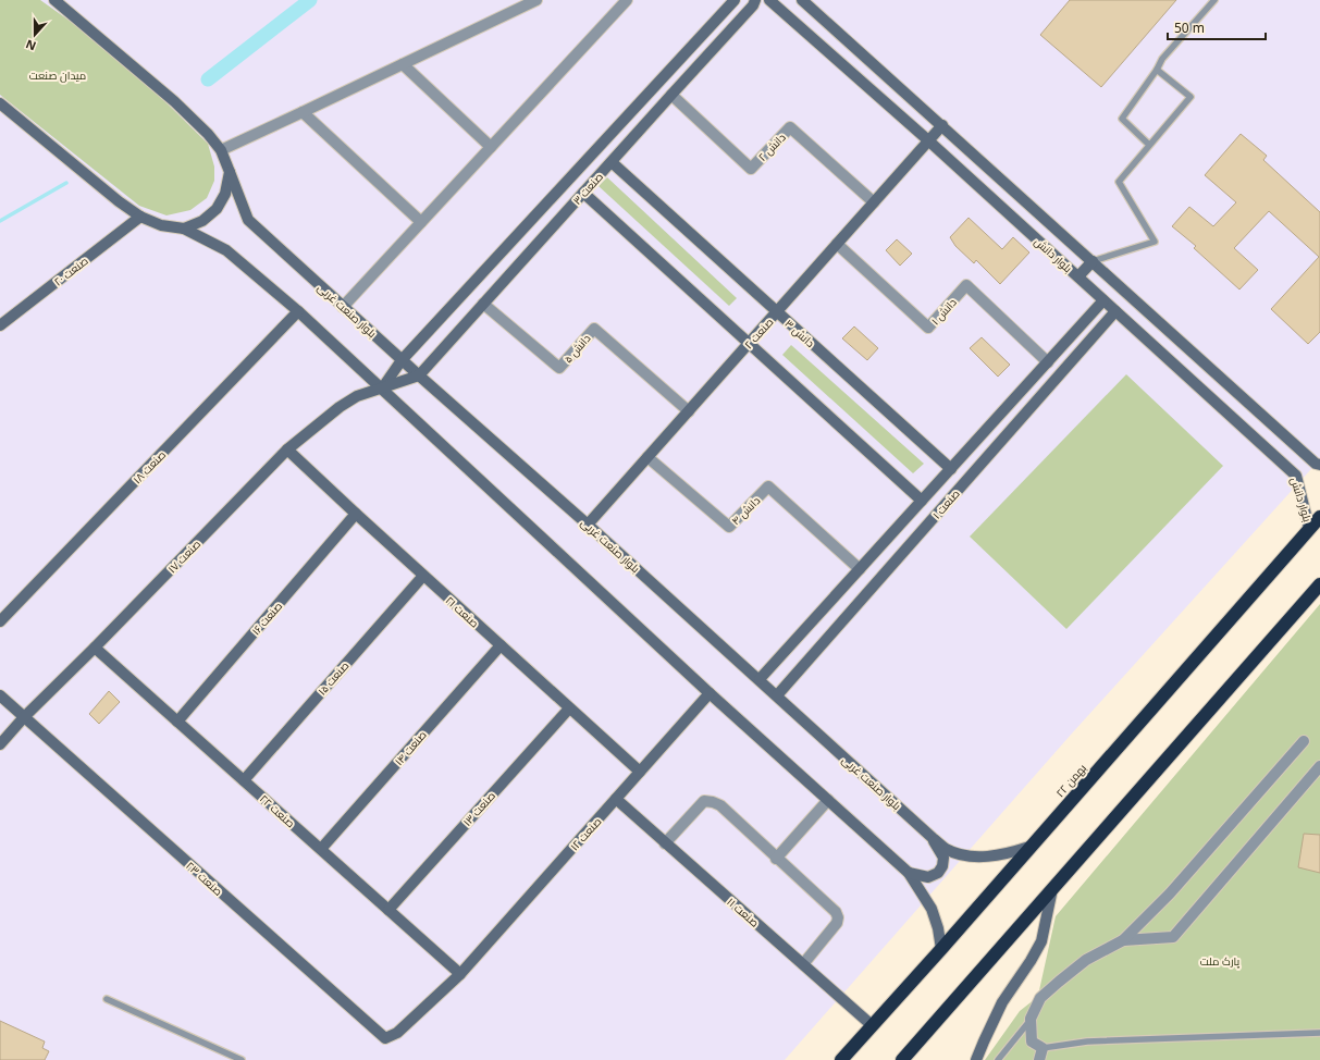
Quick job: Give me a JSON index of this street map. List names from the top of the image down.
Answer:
{
  "streets": {
    "highway": ["۲۲ بهمن"],
    "street": [
      "دانش ۲",
      "صنعت ۳",
      "بلوار دانش",
      "صنعت ۲۰",
      "بلوار صنعت غربی",
      "دانش ۱",
      "صنعت ۲",
      "دانش ۳",
      "دانش ۵",
      "صنعت ۱۸",
      "صنعت ۱",
      "دانش ۴",
      "صنعت ۱۷",
      "صنعت ۲۱",
      "صنعت ۱۶",
      "صنعت ۱۵",
      "صنعت ۱۴",
      "صنعت ۱۳",
      "صنعت ۲۲",
      "صنعت ۱۲",
      "صنعت ۲۳",
      "صنعت ۱۱"
    ]
  },
  "crossings": [
    ["دانش ۲", "صنعت ۳"],
    ["دانش ۲", "صنعت ۲"],
    ["صنعت ۳", "بلوار صنعت غربی"],
    ["صنعت ۳", "دانش ۳"],
    ["صنعت ۳", "دانش ۵"],
    ["صنعت ۳", "صنعت ۱۷"],
    ["بلوار دانش", "صنعت ۲"],
    ["بلوار دانش", "صنعت ۱"],
    ["بلوار دانش", "۲۲ بهمن"],
    ["بلوار صنعت غربی", "صنعت ۲"],
    ["بلوار صنعت غربی", "صنعت ۱"],
    ["بلوار صنعت غربی", "صنعت ۱۷"],
    ["بلوار صنعت غربی", "۲۲ بهمن"],
    ["دانش ۱", "صنعت ۲"],
    ["دانش ۱", "صنعت ۱"],
    ["صنعت ۲", "دانش ۳"],
    ["صنعت ۲", "دانش ۵"],
    ["صنعت ۲", "دانش ۴"],
    ["دانش ۳", "صنعت ۱"],
    ["صنعت ۱", "دانش ۴"],
    ["صنعت ۱۷", "صنعت ۲۱"],
    ["صنعت ۱۷", "صنعت ۲۲"],
    ["صنعت ۱۷", "صنعت ۲۳"],
    ["صنعت ۲۱", "صنعت ۱۶"],
    ["صنعت ۲۱", "صنعت ۱۵"],
    ["صنعت ۲۱", "صنعت ۱۴"],
    ["صنعت ۲۱", "صنعت ۱۳"],
    ["صنعت ۲۱", "صنعت ۱۲"],
    ["صنعت ۱۶", "صنعت ۲۲"],
    ["صنعت ۱۵", "صنعت ۲۲"],
    ["صنعت ۱۴", "صنعت ۲۲"],
    ["۲۲ بهمن", "صنعت ۱۱"],
    ["صنعت ۱۳", "صنعت ۲۲"],
    ["صنعت ۲۲", "صنعت ۱۲"],
    ["صنعت ۱۲", "صنعت ۲۳"],
    ["صنعت ۱۲", "صنعت ۱۱"]
  ],
  "parks": ["میدان صنعت", "پارک ملت"],
  "scale_bar": "50 m",
  "north": "bottom"
}
